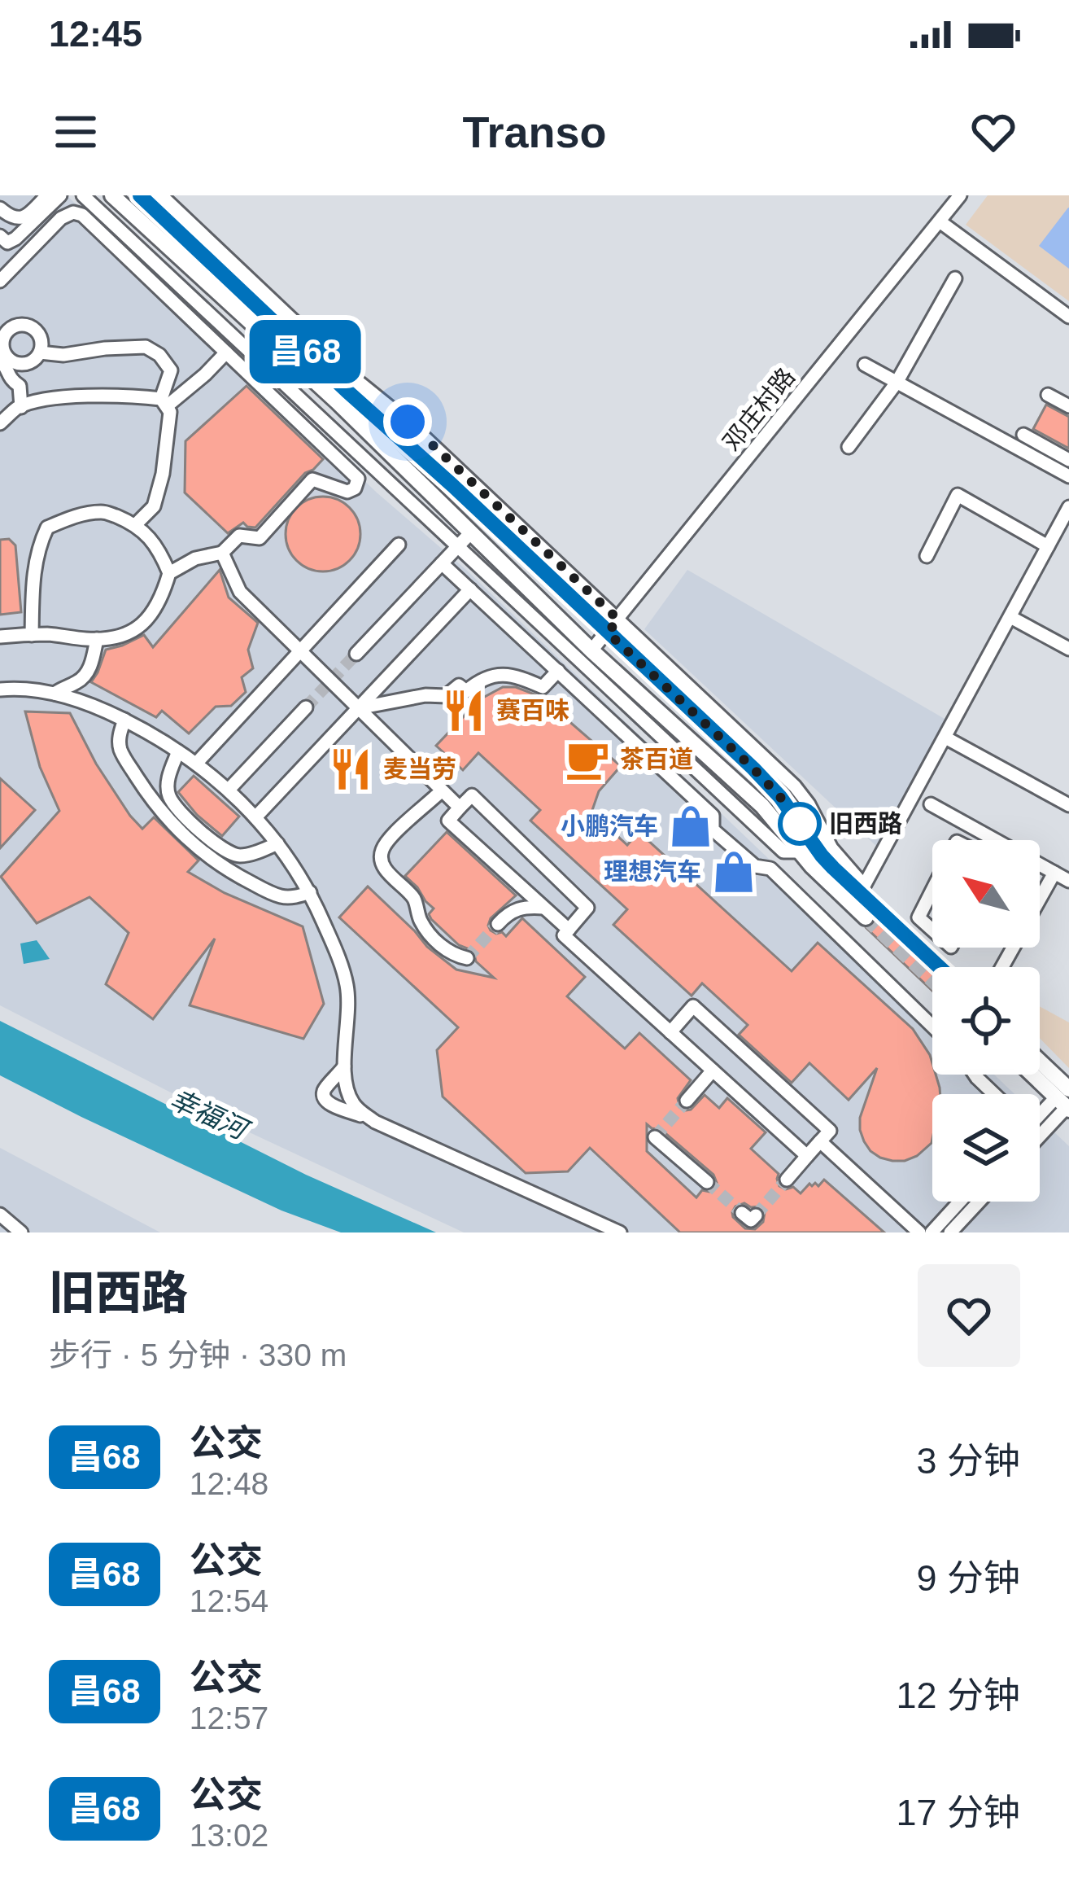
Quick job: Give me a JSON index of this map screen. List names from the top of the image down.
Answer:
{
  "streets": {
    "street": ["邓庄村路"]
  },
  "water": ["幸福河"],
  "places": {
    "restaurant": ["赛百味", "麦当劳"],
    "cafe": ["茶百道"],
    "other": ["旧西路"],
    "shop": ["小鹏汽车", "理想汽车"]
  },
  "lines": ["bus line 昌68"],
  "north": "top left",
  "page": {
    "status": "12:45",
    "header": "Transo",
    "on_map": "昌68",
    "heading": ["旧西路", "步行 · 5 分钟 · 330 m"],
    "list": [
      {
        "mark": "昌68",
        "name": "公交",
        "note": "12:48",
        "value": "3 分钟"
      },
      {
        "mark": "昌68",
        "name": "公交",
        "note": "12:54",
        "value": "9 分钟"
      },
      {
        "mark": "昌68",
        "name": "公交",
        "note": "12:57",
        "value": "12 分钟"
      },
      {
        "mark": "昌68",
        "name": "公交",
        "note": "13:02",
        "value": "17 分钟"
      }
    ]
  }
}
